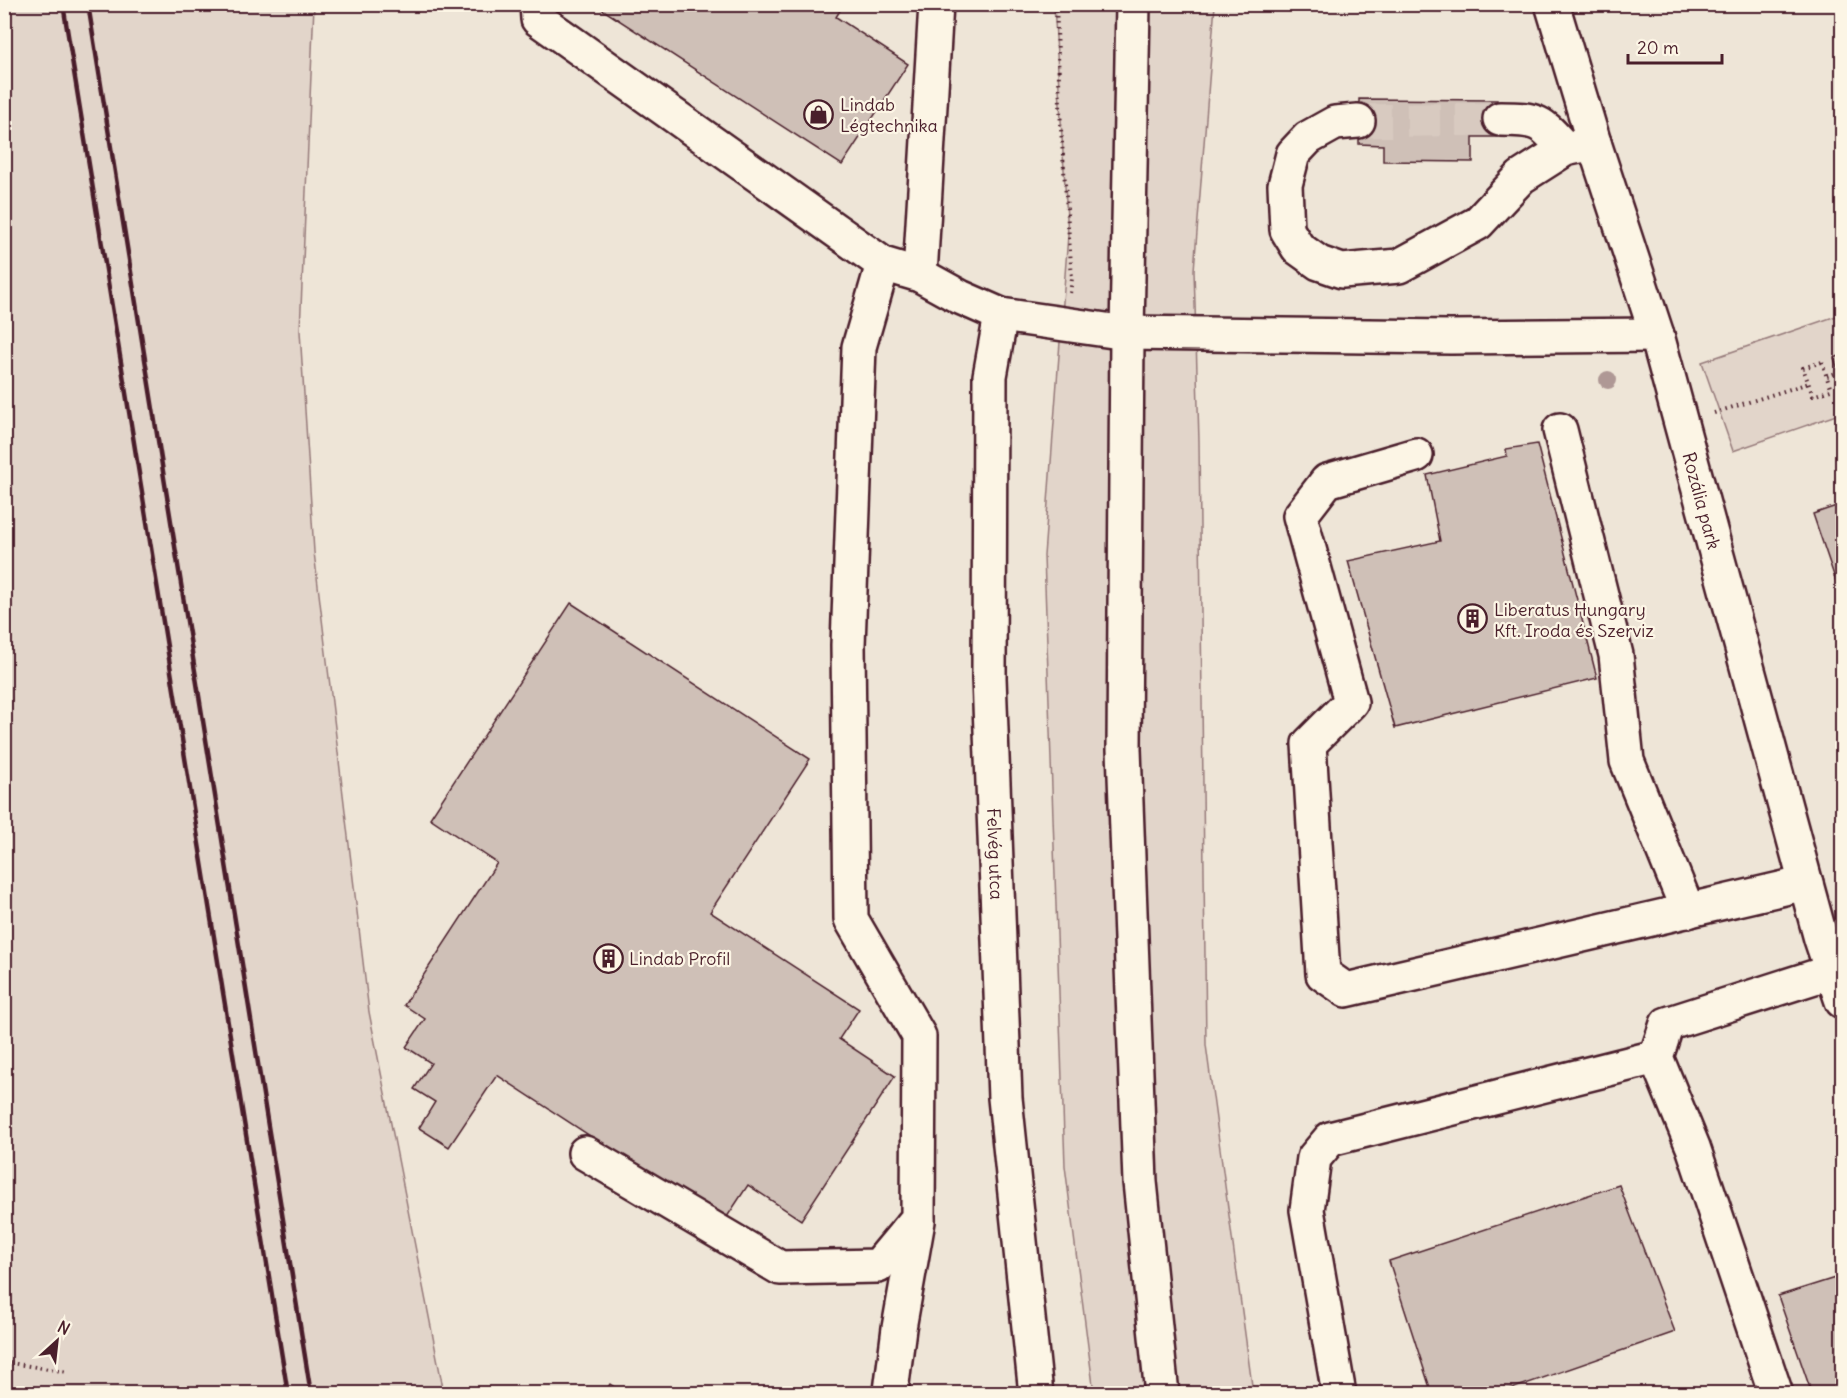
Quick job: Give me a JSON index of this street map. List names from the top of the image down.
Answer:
{
  "streets": {
    "main road": ["Rozália park", "Felvég utca"]
  },
  "places": {
    "shop": ["Lindab Légtechnika"],
    "building": ["Liberatus Hungary Kft. Iroda és Szerviz", "Lindab Profil"]
  },
  "scale_bar": "20 m",
  "north": "top right"
}
